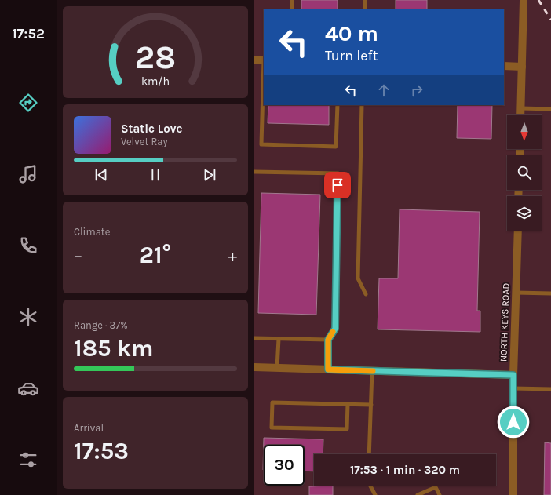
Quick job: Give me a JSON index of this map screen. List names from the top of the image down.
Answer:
{
  "streets": {
    "street": ["NORTH KEYS ROAD"]
  },
  "north": "bottom",
  "page": {
    "tabs": "17:52",
    "turn": ["40 m", "Turn left"],
    "song": ["Static Love", "Velvet Ray"],
    "tile": [
      "Climate",
      ["Range · 37%", "185 km"],
      ["Arrival", "17:53"]
    ],
    "heat": ["−", "21°", "+"],
    "limit": "30",
    "trip": "17:53 · 1 min · 320 m",
    "gauge": ["28", "km/h"]
  }
}
